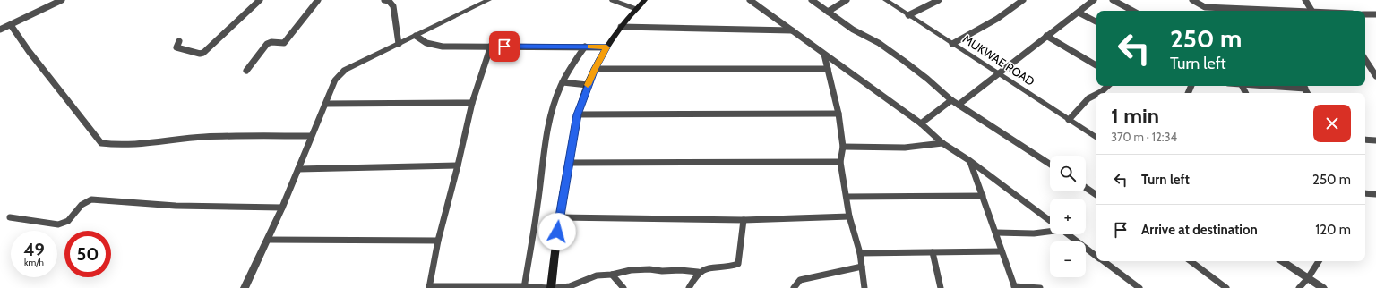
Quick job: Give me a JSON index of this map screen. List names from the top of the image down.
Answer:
{
  "streets": {
    "street": ["MUKWAE ROAD"]
  },
  "page": {
    "turn": ["250 m", "Turn left"],
    "heading": ["1 min", "370 m · 12:34"],
    "list": [
      {
        "name": "Turn left",
        "value": "250 m"
      },
      {
        "name": "Arrive at destination",
        "value": "120 m"
      }
    ],
    "map_buttons": ["+", "−"],
    "speed": "49 km/h",
    "limit": "50"
  }
}
